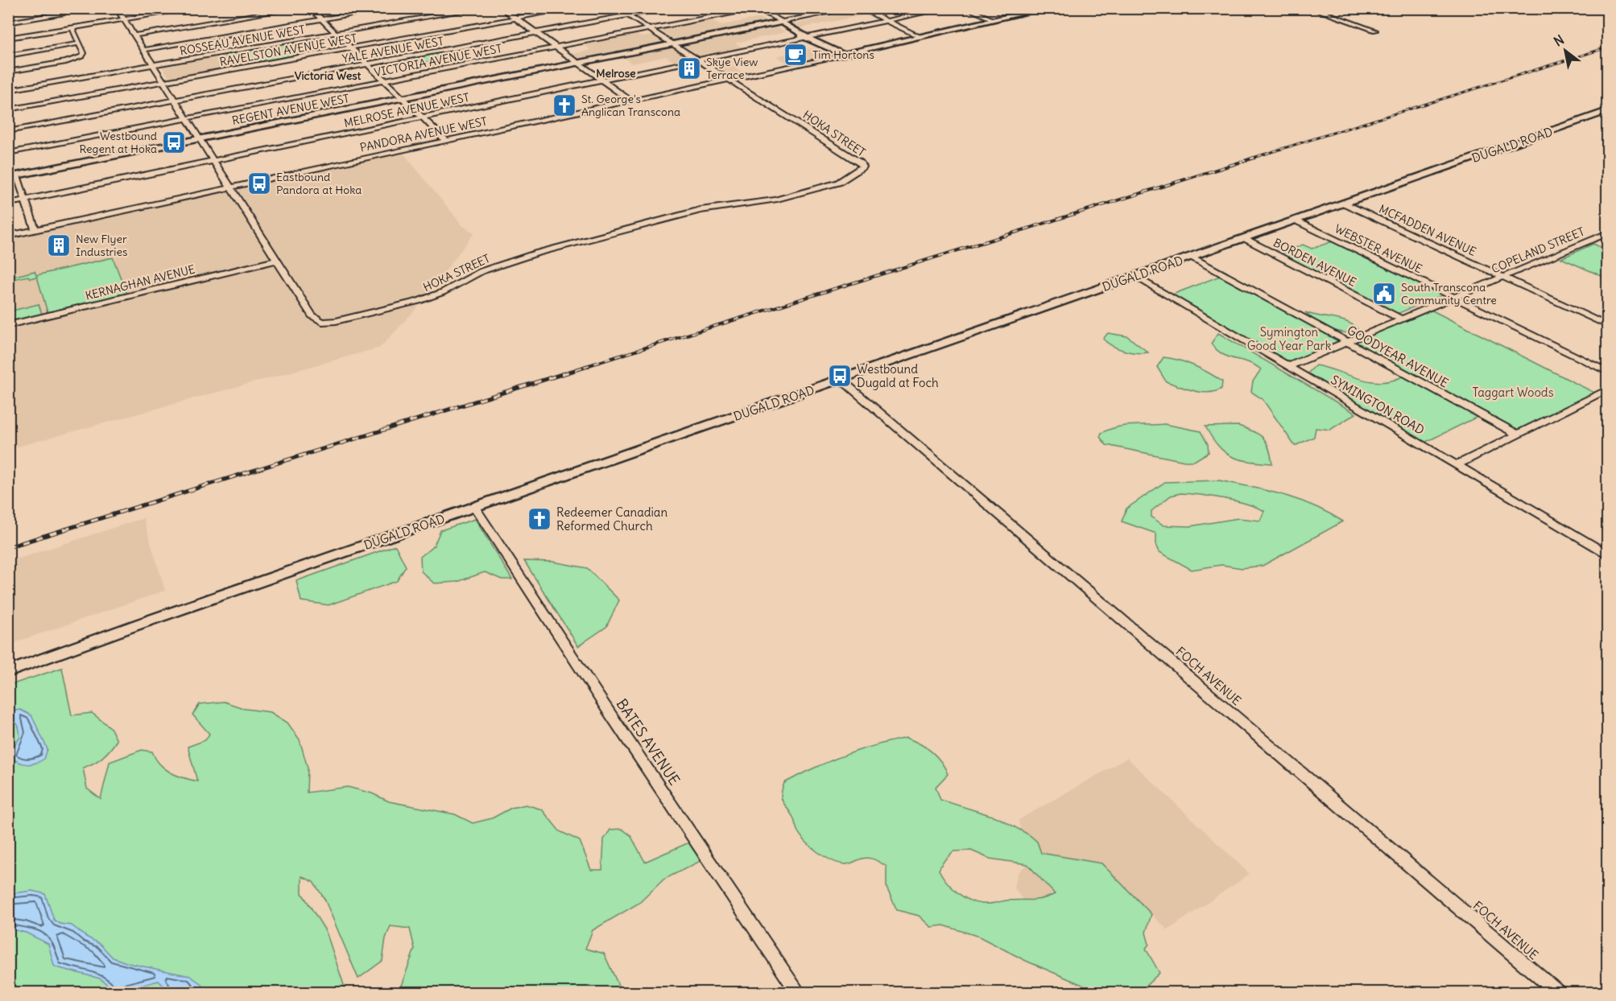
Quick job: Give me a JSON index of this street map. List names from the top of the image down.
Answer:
{
  "streets": {
    "main road": ["REGENT AVENUE WEST", "DUGALD ROAD"],
    "street": [
      "ROSSEAU AVENUE WEST",
      "RAVELSTON AVENUE WEST",
      "YALE AVENUE WEST",
      "VICTORIA AVENUE WEST",
      "MELROSE AVENUE WEST",
      "HOKA STREET",
      "PANDORA AVENUE WEST",
      "MCFADDEN AVENUE",
      "WEBSTER AVENUE",
      "COPELAND STREET",
      "BORDEN AVENUE",
      "KERNAGHAN AVENUE",
      "GOODYEAR AVENUE",
      "SYMINGTON ROAD",
      "FOCH AVENUE",
      "BATES AVENUE"
    ]
  },
  "crossings": [
    ["ROSSEAU AVENUE WEST", "HOKA STREET"],
    ["RAVELSTON AVENUE WEST", "HOKA STREET"],
    ["YALE AVENUE WEST", "HOKA STREET"],
    ["VICTORIA AVENUE WEST", "HOKA STREET"],
    ["REGENT AVENUE WEST", "HOKA STREET"],
    ["MELROSE AVENUE WEST", "HOKA STREET"],
    ["HOKA STREET", "PANDORA AVENUE WEST"],
    ["HOKA STREET", "KERNAGHAN AVENUE"],
    ["DUGALD ROAD", "MCFADDEN AVENUE"],
    ["DUGALD ROAD", "WEBSTER AVENUE"],
    ["DUGALD ROAD", "BORDEN AVENUE"],
    ["DUGALD ROAD", "GOODYEAR AVENUE"],
    ["DUGALD ROAD", "SYMINGTON ROAD"],
    ["DUGALD ROAD", "FOCH AVENUE"],
    ["DUGALD ROAD", "BATES AVENUE"],
    ["MCFADDEN AVENUE", "COPELAND STREET"],
    ["WEBSTER AVENUE", "COPELAND STREET"],
    ["COPELAND STREET", "BORDEN AVENUE"],
    ["COPELAND STREET", "GOODYEAR AVENUE"],
    ["COPELAND STREET", "SYMINGTON ROAD"]
  ],
  "districts": ["Melrose", "Victoria West"],
  "parks": ["Symington Good Year Park", "Taggart Woods"],
  "places": {
    "cafe": ["Tim Hortons"],
    "building": ["Skye View Terrace", "New Flyer Industries"],
    "church": ["St. George's Anglican Transcona", "Redeemer Canadian Reformed Church"],
    "bus stop": ["Westbound Regent at Hoka", "Eastbound Pandora at Hoka", "Westbound Dugald at Foch"],
    "public building": ["South Transcona Community Centre"]
  },
  "north": "top left"
}
